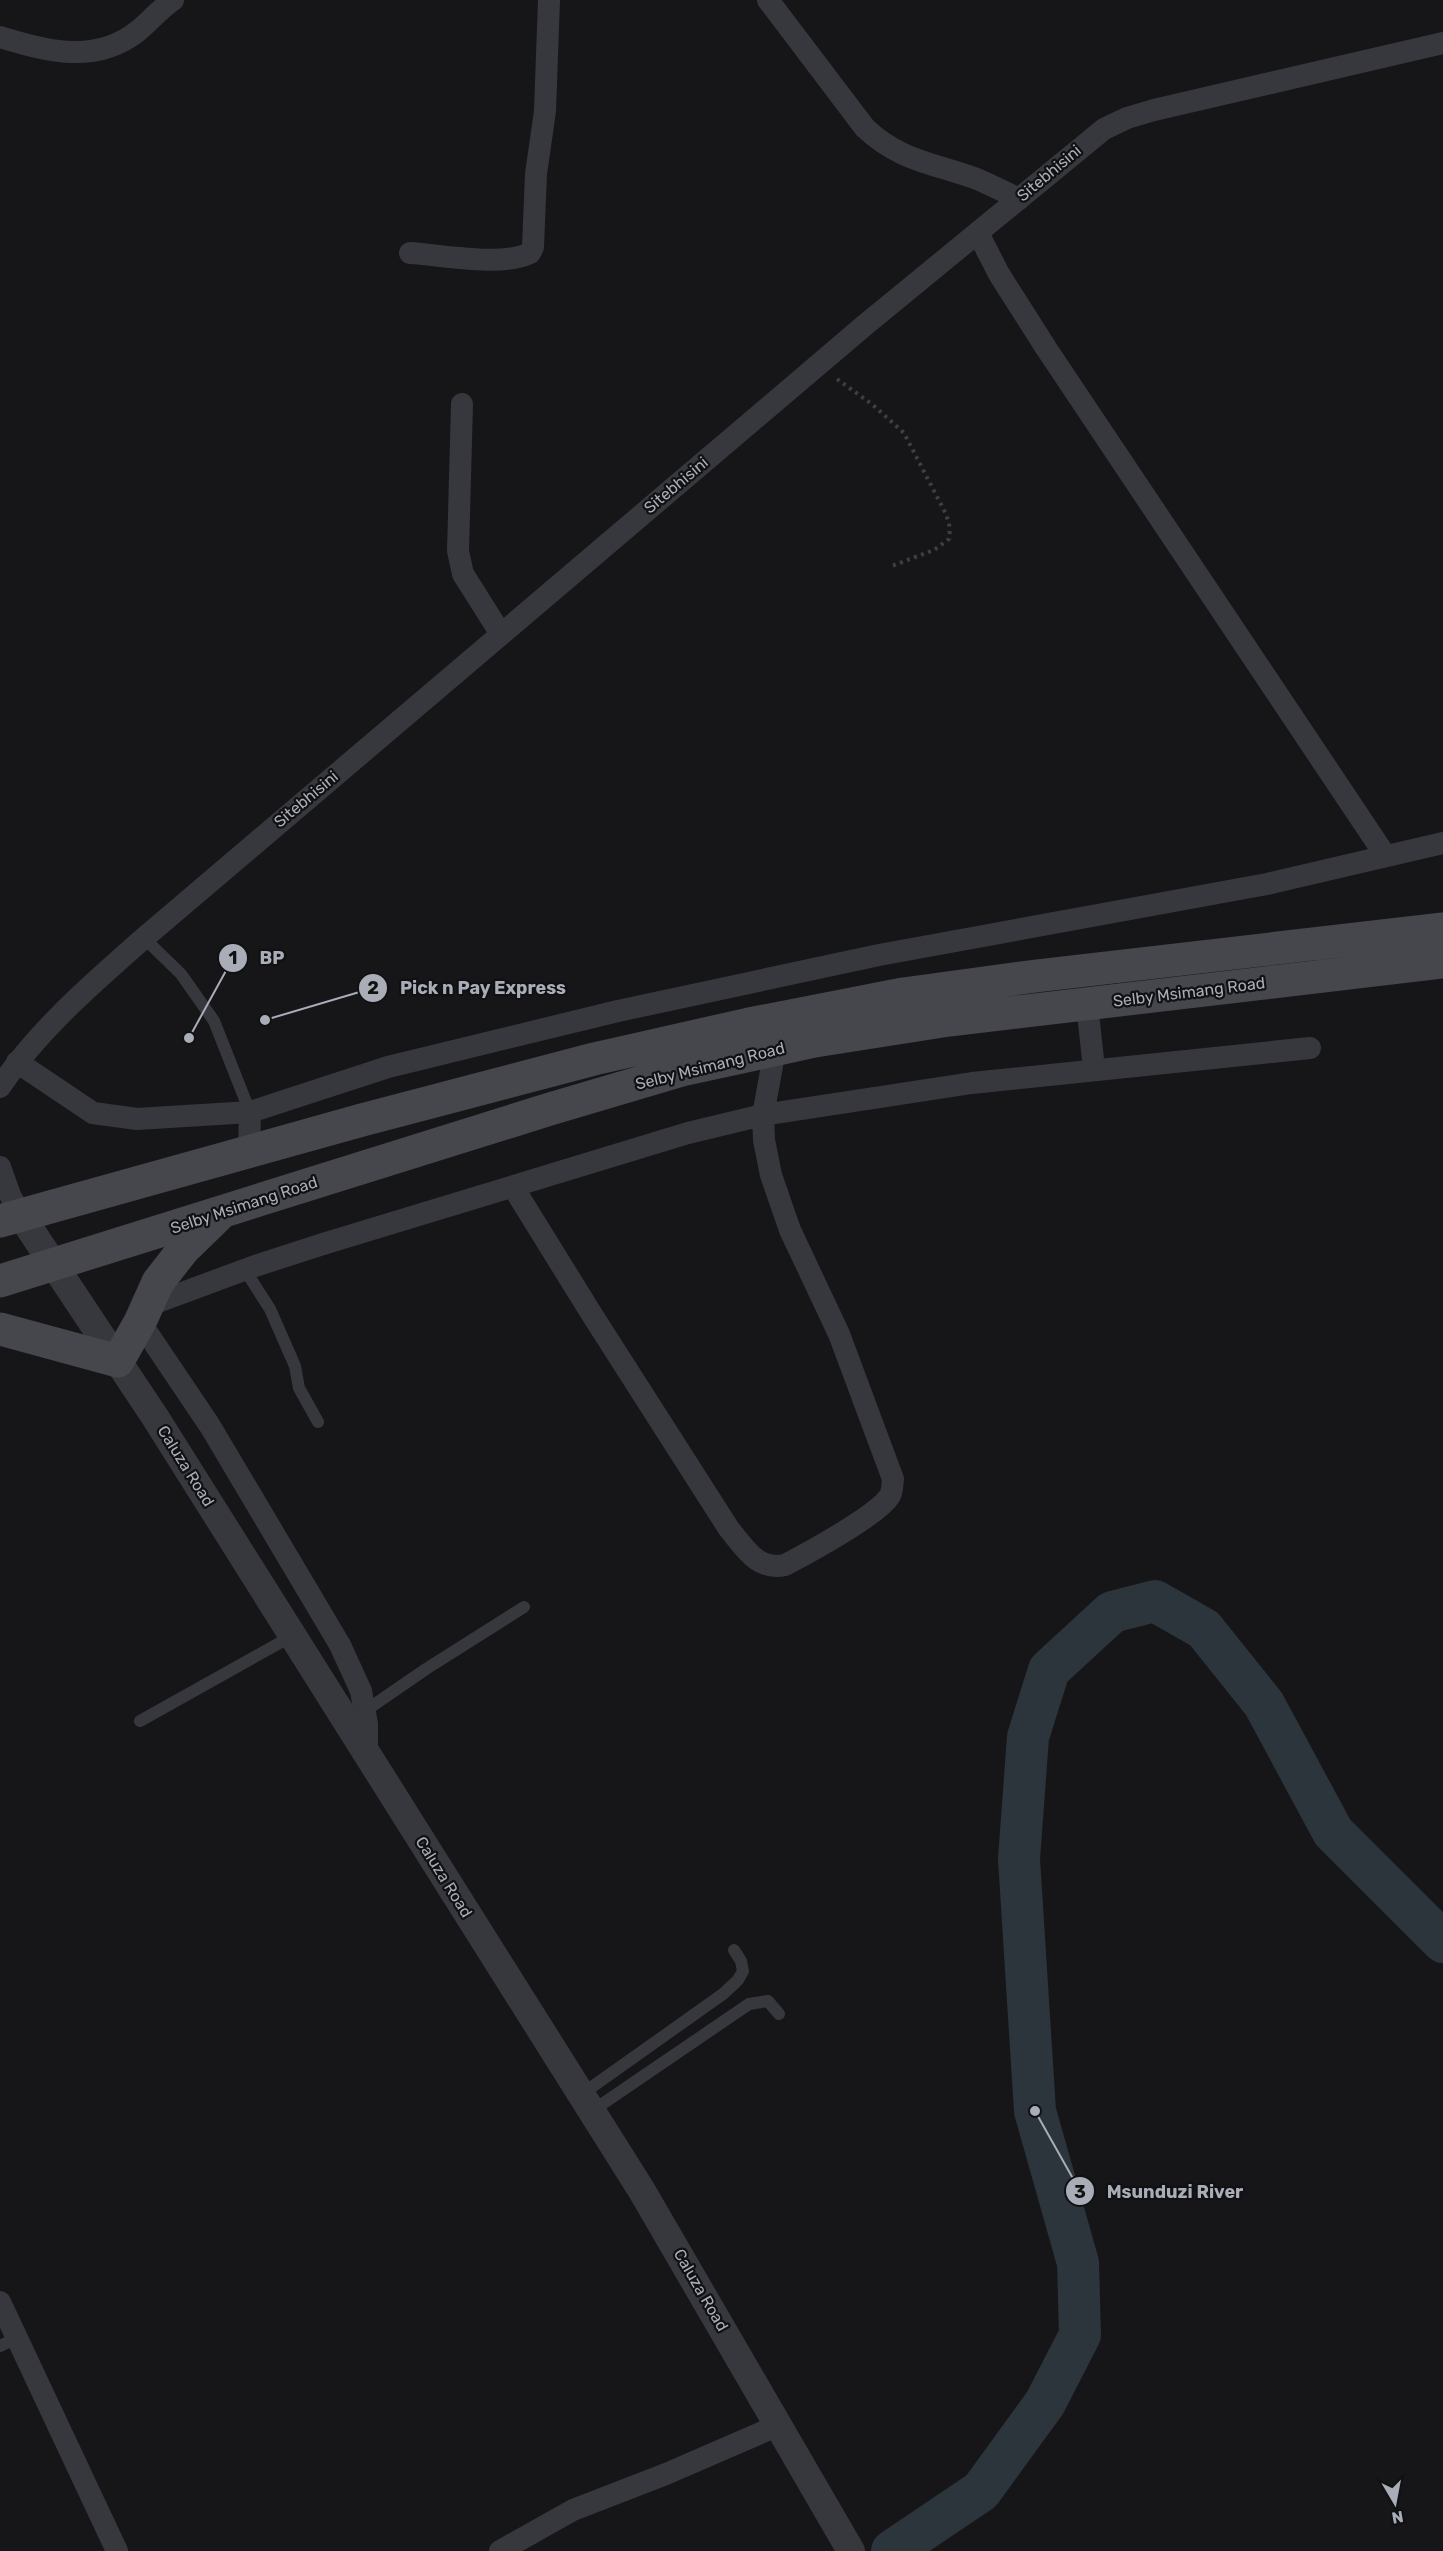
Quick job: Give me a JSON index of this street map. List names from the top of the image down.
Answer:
{
  "streets": {
    "main road": ["Selby Msimang Road"],
    "street": ["Sitebhisini", "Caluza Road"]
  },
  "crossings": [
    ["Selby Msimang Road", "Caluza Road"]
  ],
  "places": ["Pick n Pay Express", "BP", "Msunduzi River"],
  "north": "bottom"
}
